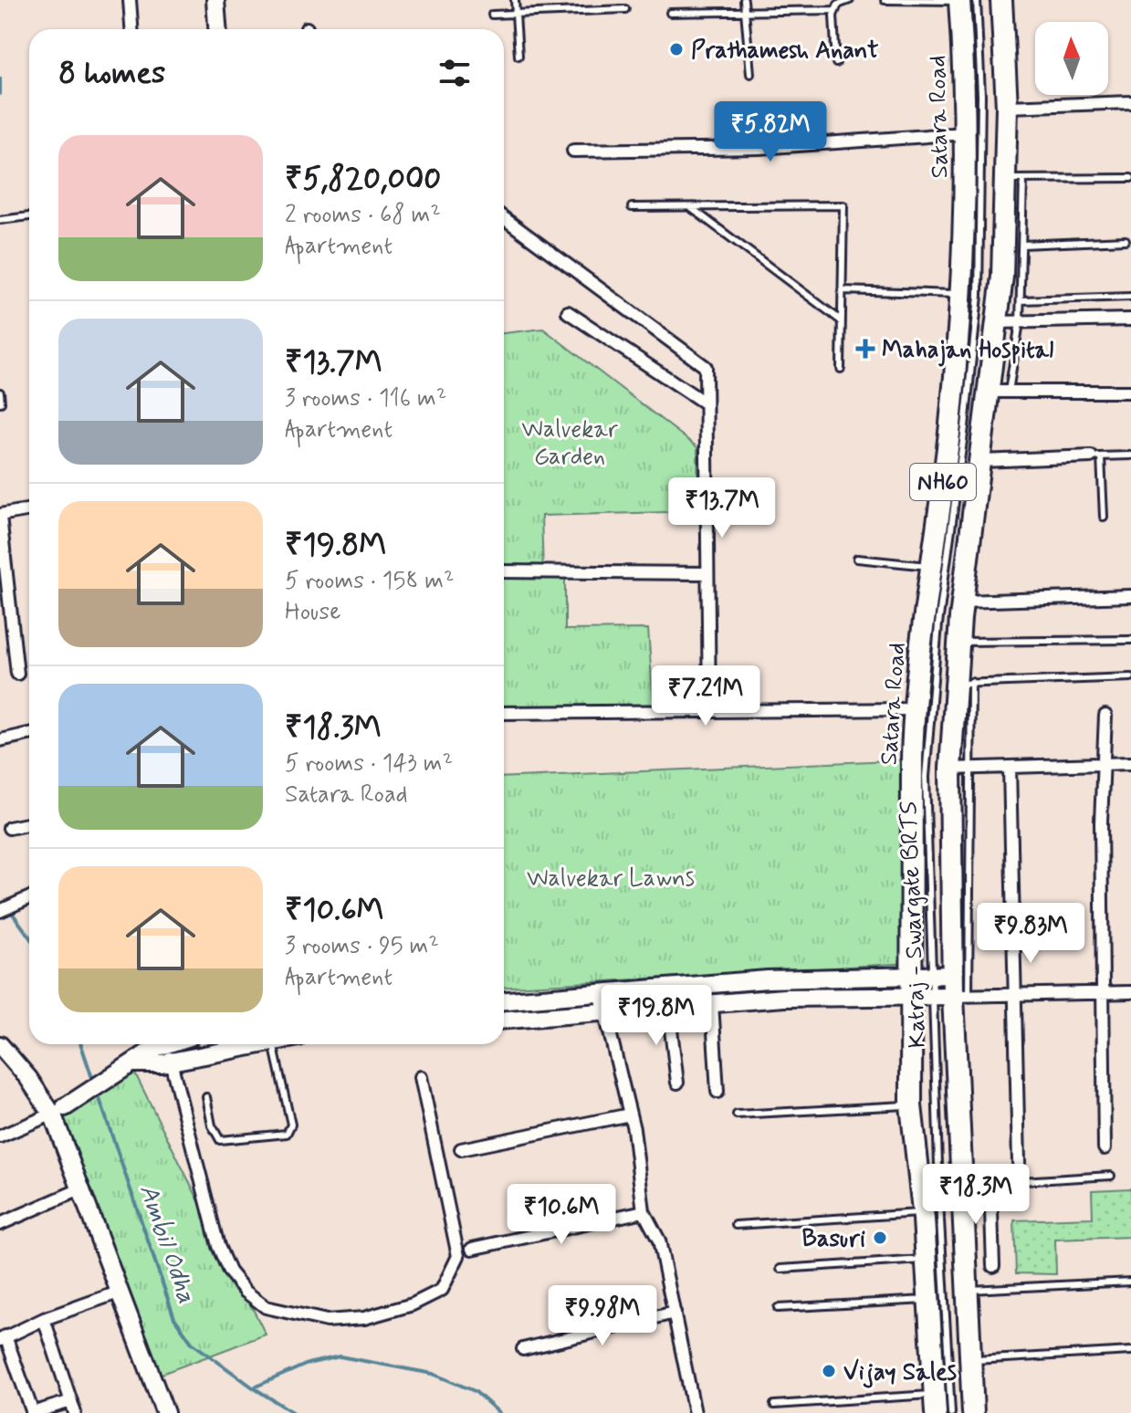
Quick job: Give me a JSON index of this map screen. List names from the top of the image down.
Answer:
{
  "streets": {
    "highway": ["Satara Road", "NH60"],
    "lane": ["Katraj - Swargate BRTS"]
  },
  "crossings": [
    ["Satara Road", "Katraj - Swargate BRTS"]
  ],
  "water": ["Ambil Odha"],
  "parks": ["Walvekar Garden", "Walvekar Lawns"],
  "places": {
    "other": ["Prathamesh Anant", "Basuri", "Vijay Sales"],
    "health": ["Mahajan Hospital"]
  },
  "north": "top",
  "page": {
    "heading": "8 homes",
    "price": [
      "₹5.82M",
      "₹13.7M",
      "₹7.21M",
      "₹9.83M",
      "₹19.8M",
      "₹18.3M",
      "₹10.6M",
      "₹9.98M"
    ],
    "list": [
      {
        "name": "₹5,820,000",
        "note": "2 rooms · 68 m² · Apartment"
      },
      {
        "name": "₹13.7M",
        "note": "3 rooms · 116 m² · Apartment"
      },
      {
        "name": "₹19.8M",
        "note": "5 rooms · 158 m² · House"
      },
      {
        "name": "₹18.3M",
        "note": "5 rooms · 143 m² · Satara Road"
      },
      {
        "name": "₹10.6M",
        "note": "3 rooms · 95 m² · Apartment"
      }
    ]
  }
}
